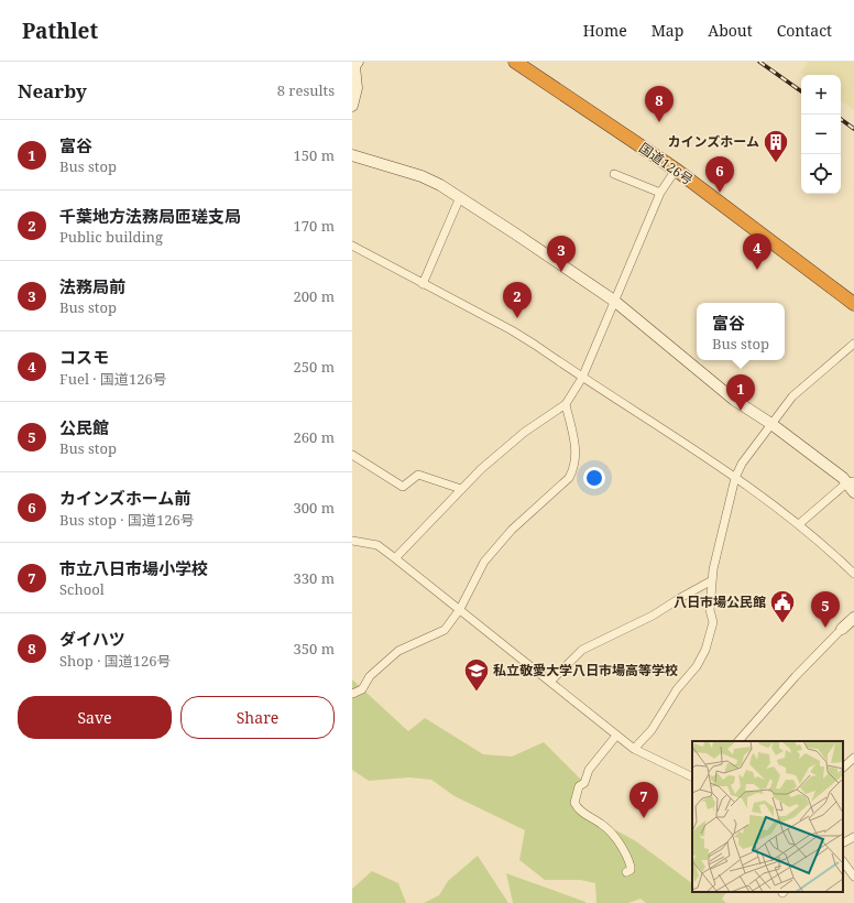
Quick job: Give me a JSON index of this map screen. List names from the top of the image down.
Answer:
{
  "streets": {
    "highway": ["国道126号"]
  },
  "places": {
    "building": ["カインズホーム"],
    "public building": ["八日市場公民館"],
    "school or university": ["私立敬愛大学八日市場高等学校"]
  },
  "page": {
    "header": "Pathlet",
    "nav": [
      "Home",
      "Map",
      "About",
      "Contact"
    ],
    "heading": ["Nearby", "8 results"],
    "map_buttons": ["+", "−"],
    "pins": [
      "8",
      "6",
      "4",
      "3",
      "2",
      "1",
      "5",
      "7"
    ],
    "list": [
      {
        "mark": "1",
        "name": "富谷",
        "note": "Bus stop",
        "value": "150 m"
      },
      {
        "mark": "2",
        "name": "千葉地方法務局匝瑳支局",
        "note": "Public building",
        "value": "170 m"
      },
      {
        "mark": "3",
        "name": "法務局前",
        "note": "Bus stop",
        "value": "200 m"
      },
      {
        "mark": "4",
        "name": "コスモ",
        "note": "Fuel · 国道126号",
        "value": "250 m"
      },
      {
        "mark": "5",
        "name": "公民館",
        "note": "Bus stop",
        "value": "260 m"
      },
      {
        "mark": "6",
        "name": "カインズホーム前",
        "note": "Bus stop · 国道126号",
        "value": "300 m"
      },
      {
        "mark": "7",
        "name": "市立八日市場小学校",
        "note": "School",
        "value": "330 m"
      },
      {
        "mark": "8",
        "name": "ダイハツ",
        "note": "Shop · 国道126号",
        "value": "350 m"
      }
    ],
    "popup": ["富谷", "Bus stop"],
    "buttons": ["Save", "Share"]
  }
}
